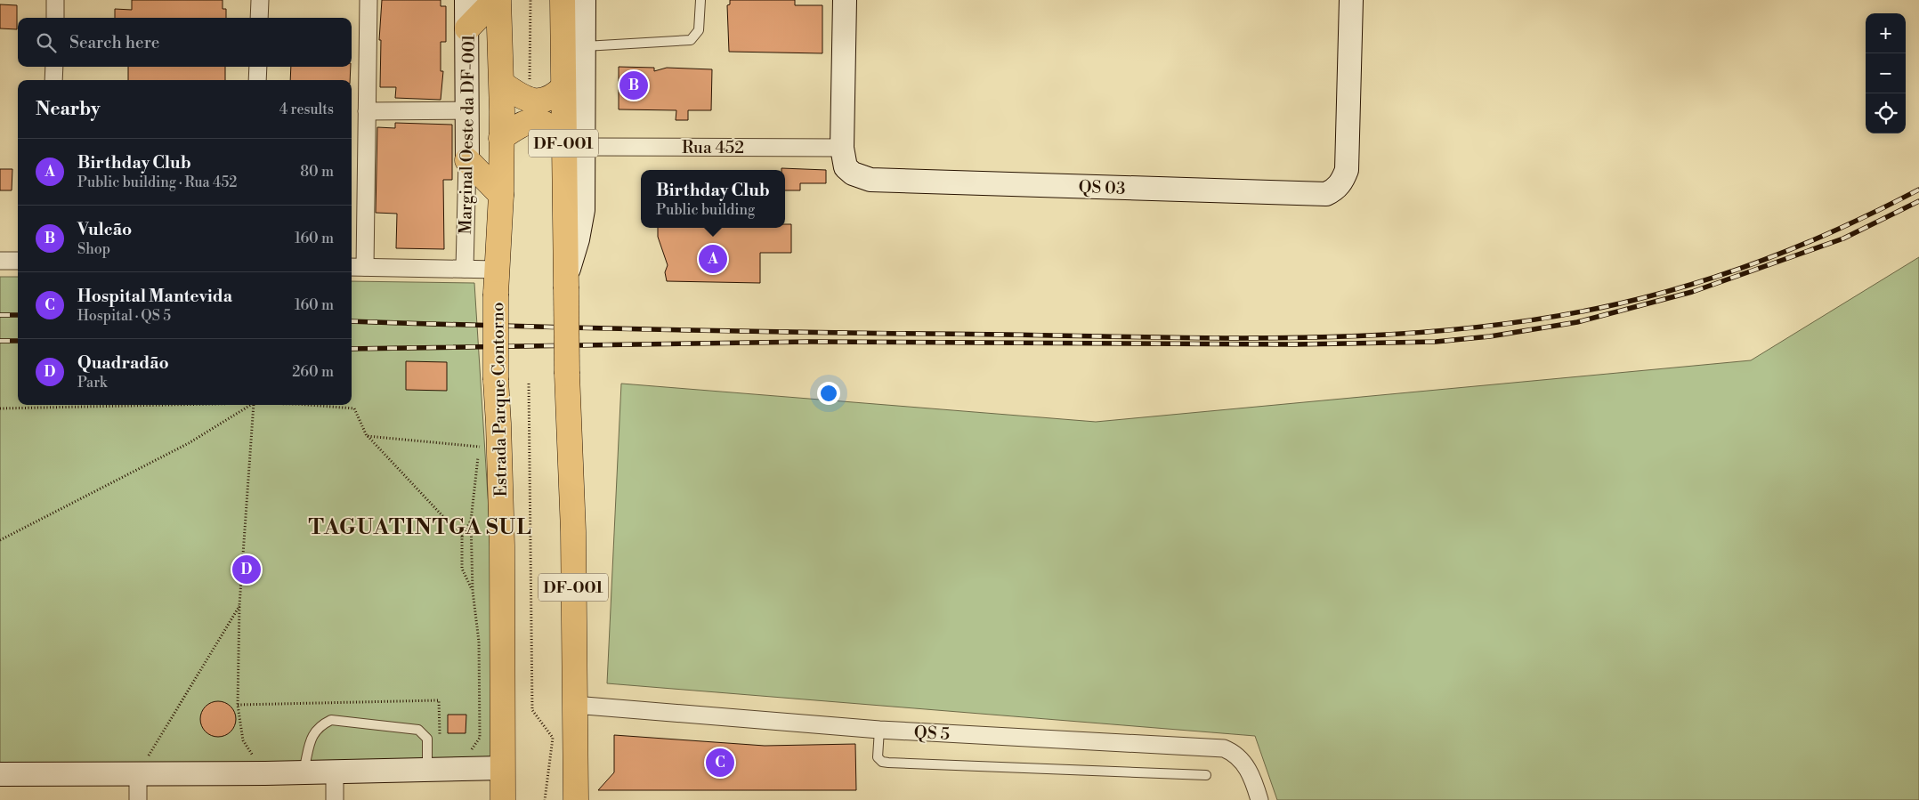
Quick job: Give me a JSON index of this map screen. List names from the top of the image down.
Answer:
{
  "streets": {
    "highway": ["DF-001", "Estrada Parque Contorno"],
    "street": [
      "Marginal Oeste da DF-001",
      "Rua 452",
      "QS 03",
      "QS 5"
    ]
  },
  "crossings": [
    ["DF-001", "Rua 452"],
    ["DF-001", "QS 5"],
    ["Rua 452", "QS 03"]
  ],
  "districts": ["TAGUATINTGA SUL"],
  "page": {
    "map_buttons": ["+", "−"],
    "search": "Search here",
    "pins": [
      "B",
      "A",
      "D",
      "C"
    ],
    "heading": ["Nearby", "4 results"],
    "list": [
      {
        "mark": "A",
        "name": "Birthday Club",
        "note": "Public building · Rua 452",
        "value": "80 m"
      },
      {
        "mark": "B",
        "name": "Vulcão",
        "note": "Shop",
        "value": "160 m"
      },
      {
        "mark": "C",
        "name": "Hospital Mantevida",
        "note": "Hospital · QS 5",
        "value": "160 m"
      },
      {
        "mark": "D",
        "name": "Quadradão",
        "note": "Park",
        "value": "260 m"
      }
    ],
    "popup": ["Birthday Club", "Public building"]
  }
}
